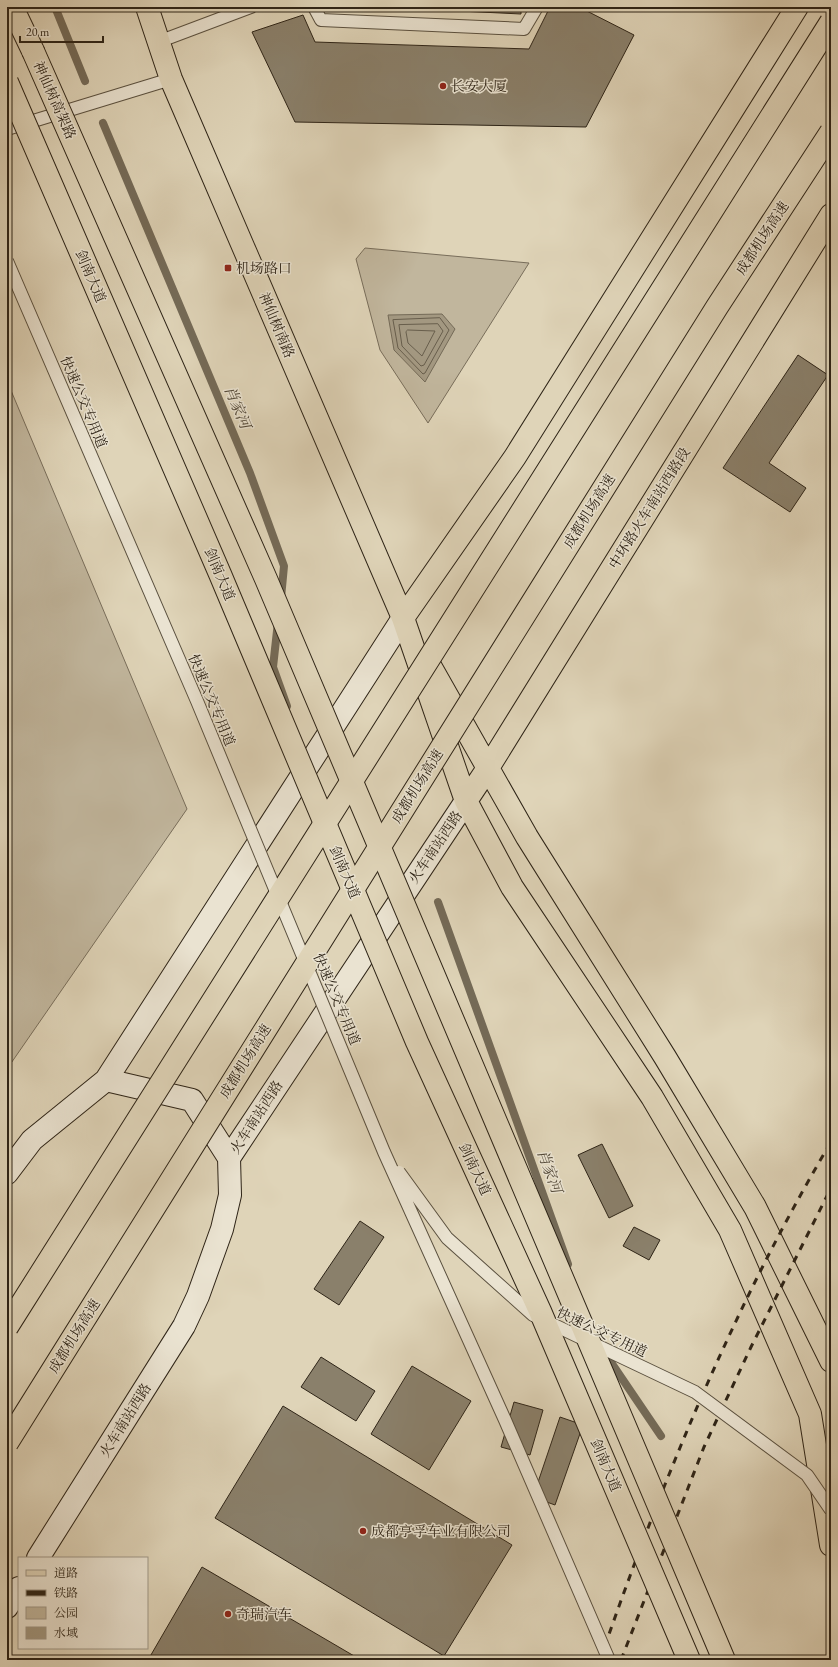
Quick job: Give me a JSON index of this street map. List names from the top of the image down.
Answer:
{
  "streets": {
    "main road": [
      "神仙树高架路",
      "成都机场高速",
      "剑南大道",
      "神仙树南路",
      "中环路火车南站西路段",
      "火车南站西路"
    ],
    "lane": ["快速公交专用道"]
  },
  "crossings": [
    ["中环路火车南站西路段", "火车南站西路"]
  ],
  "water": ["肖家河"],
  "places": {
    "other": ["长安大厦", "成都亨孚车业有限公司", "奇瑞汽车"],
    "transit": ["机场路口"]
  },
  "legend": [
    "道路",
    "铁路",
    "公园",
    "水域"
  ],
  "scale_bar": "20 m"
}
